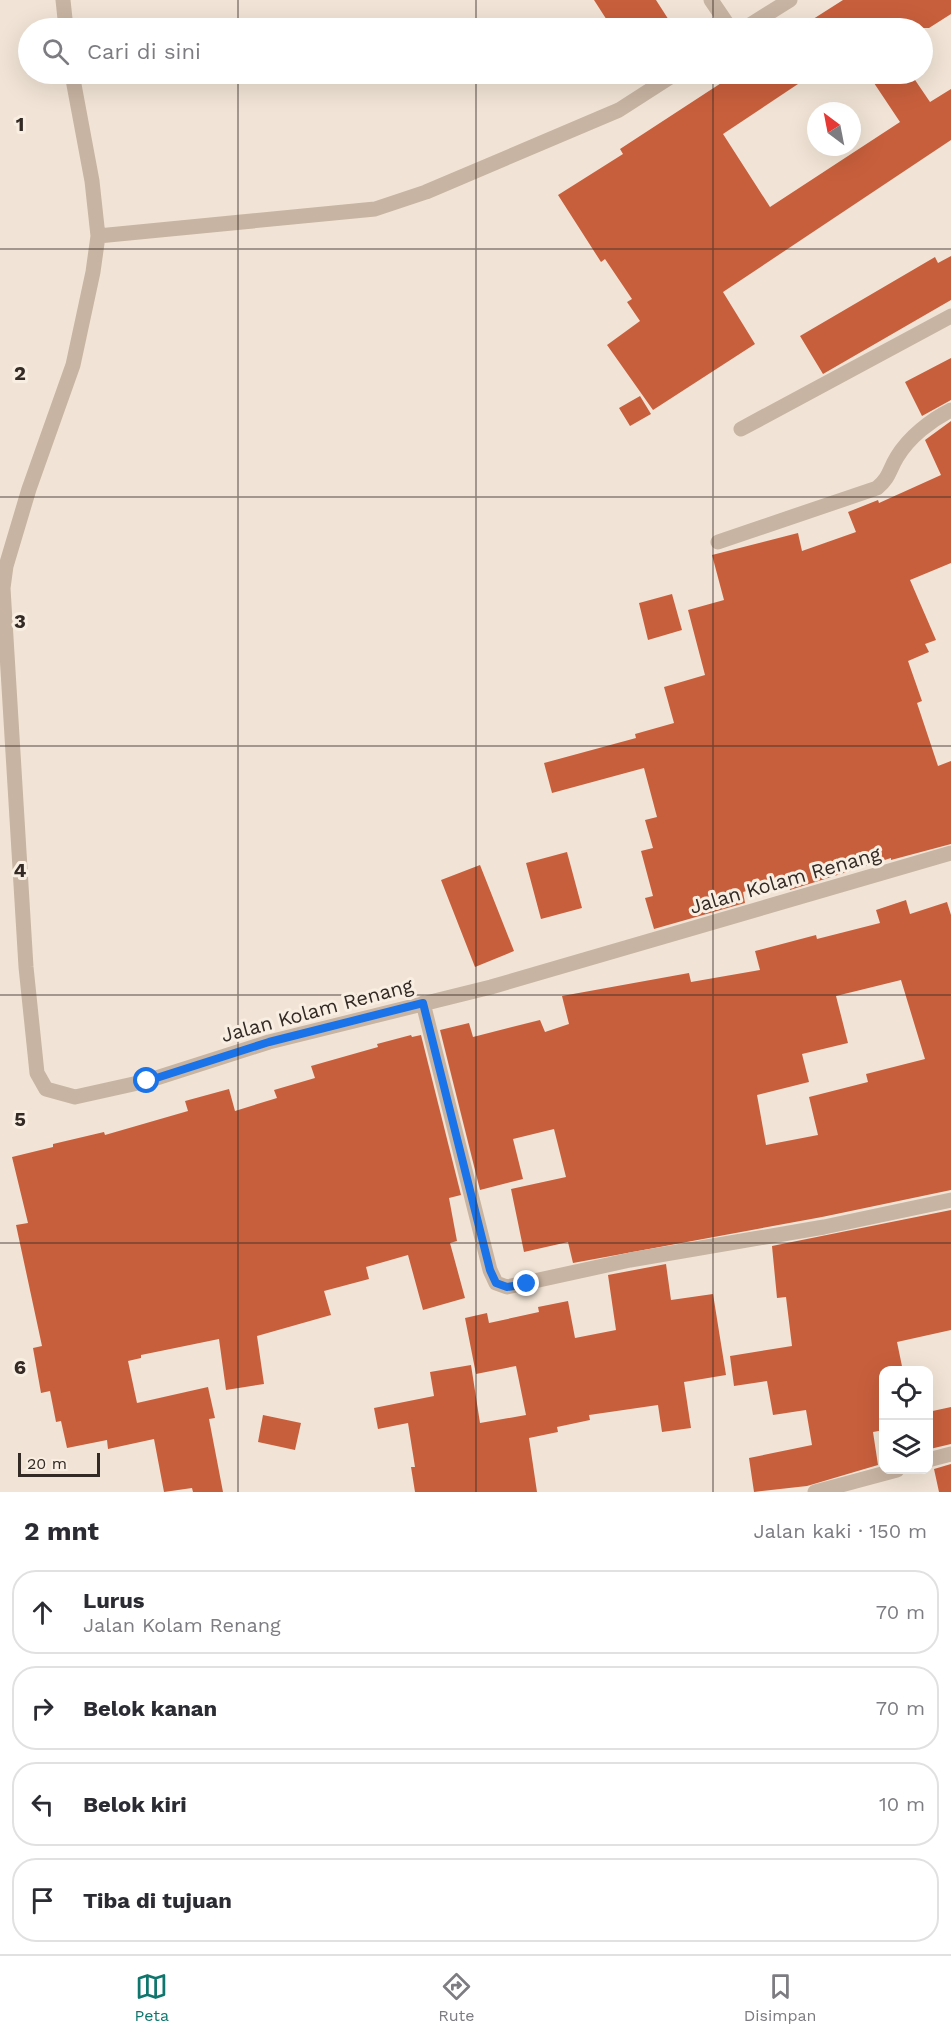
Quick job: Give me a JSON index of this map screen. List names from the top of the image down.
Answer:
{
  "streets": {
    "street": ["Jalan Kolam Renang"]
  },
  "scale_bar": "20 m",
  "north": "top left",
  "page": {
    "search": "Cari di sini",
    "scale": "20 m",
    "heading": ["2 mnt", "Jalan kaki · 150 m"],
    "list": [
      ["Lurus", "Jalan Kolam Renang", "70 m"],
      ["Belok kanan", "70 m"],
      ["Belok kiri", "10 m"],
      "Tiba di tujuan"
    ],
    "nav": ["Peta", "Rute", "Disimpan"]
  },
  "grid": {
    "rows": [
      "1",
      "2",
      "3",
      "4",
      "5",
      "6"
    ]
  }
}
